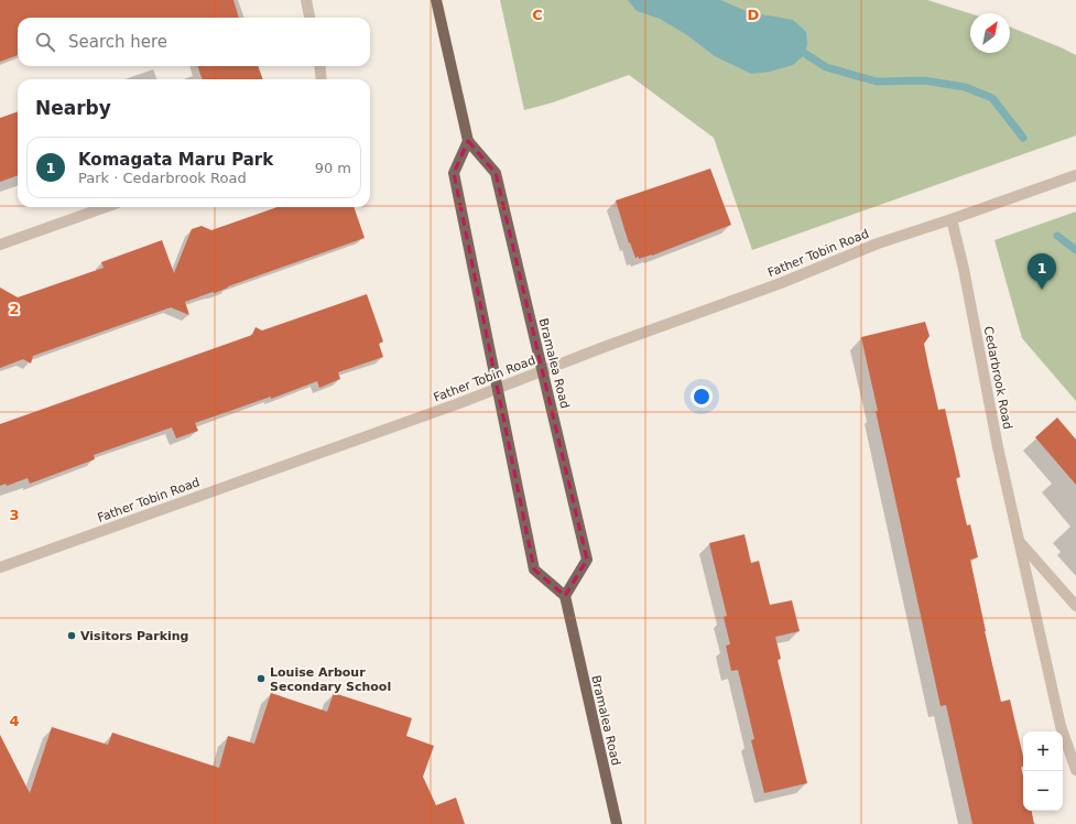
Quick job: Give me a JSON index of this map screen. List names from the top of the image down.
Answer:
{
  "streets": {
    "main road": ["Bramalea Road"],
    "street": ["Father Tobin Road", "Cedarbrook Road"]
  },
  "crossings": [
    ["Father Tobin Road", "Bramalea Road"],
    ["Father Tobin Road", "Cedarbrook Road"]
  ],
  "places": ["Visitors Parking", "Louise Arbour Secondary School"],
  "north": "top right",
  "page": {
    "search": "Search here",
    "heading": "Nearby",
    "list": [
      {
        "mark": "1",
        "name": "Komagata Maru Park",
        "note": "Park · Cedarbrook Road",
        "value": "90 m"
      }
    ],
    "pins": "1",
    "map_buttons": ["+", "−"]
  },
  "grid": {
    "columns": ["C", "D"],
    "rows": ["2", "3", "4"]
  }
}
